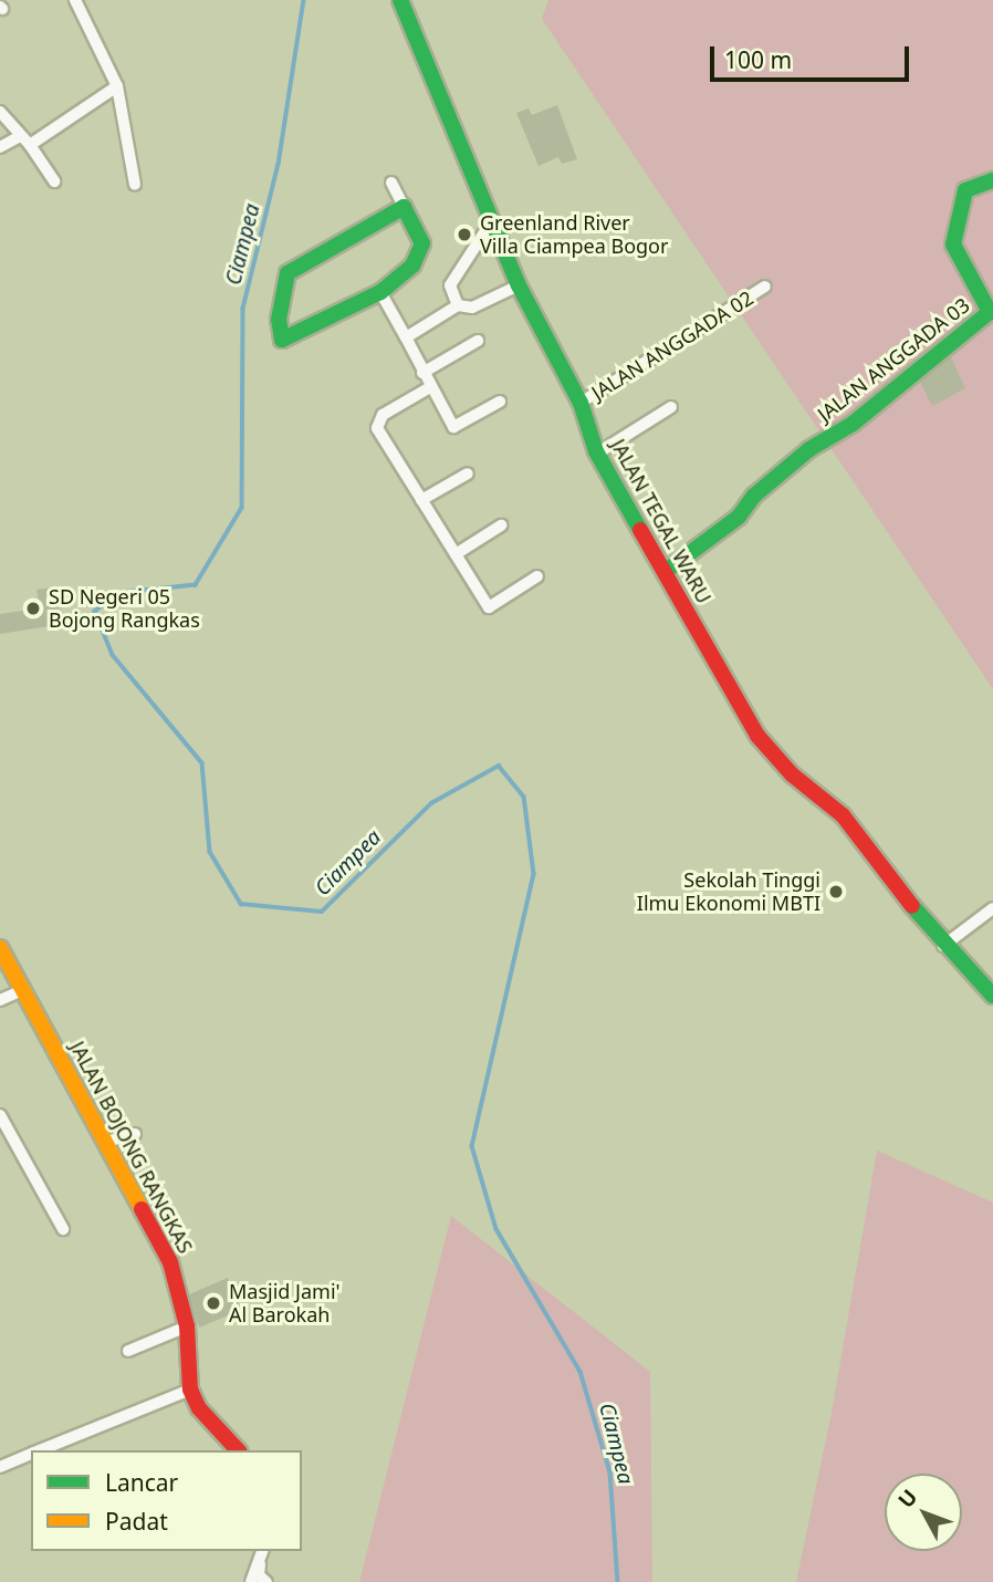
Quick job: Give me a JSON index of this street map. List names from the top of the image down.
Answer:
{
  "streets": {
    "street": [
      "JALAN ANGGADA 02",
      "JALAN ANGGADA 03",
      "JALAN TEGAL WARU",
      "JALAN BOJONG RANGKAS"
    ]
  },
  "crossings": [
    ["JALAN ANGGADA 02", "JALAN TEGAL WARU"],
    ["JALAN ANGGADA 03", "JALAN TEGAL WARU"]
  ],
  "water": ["Ciampea"],
  "places": [
    "Greenland River Villa Ciampea Bogor",
    "SD Negeri 05 Bojong Rangkas",
    "Sekolah Tinggi Ilmu Ekonomi MBTI",
    "Masjid Jami' Al Barokah"
  ],
  "legend": ["Lancar", "Padat"],
  "scale_bar": "100 m",
  "north": "top left"
}
